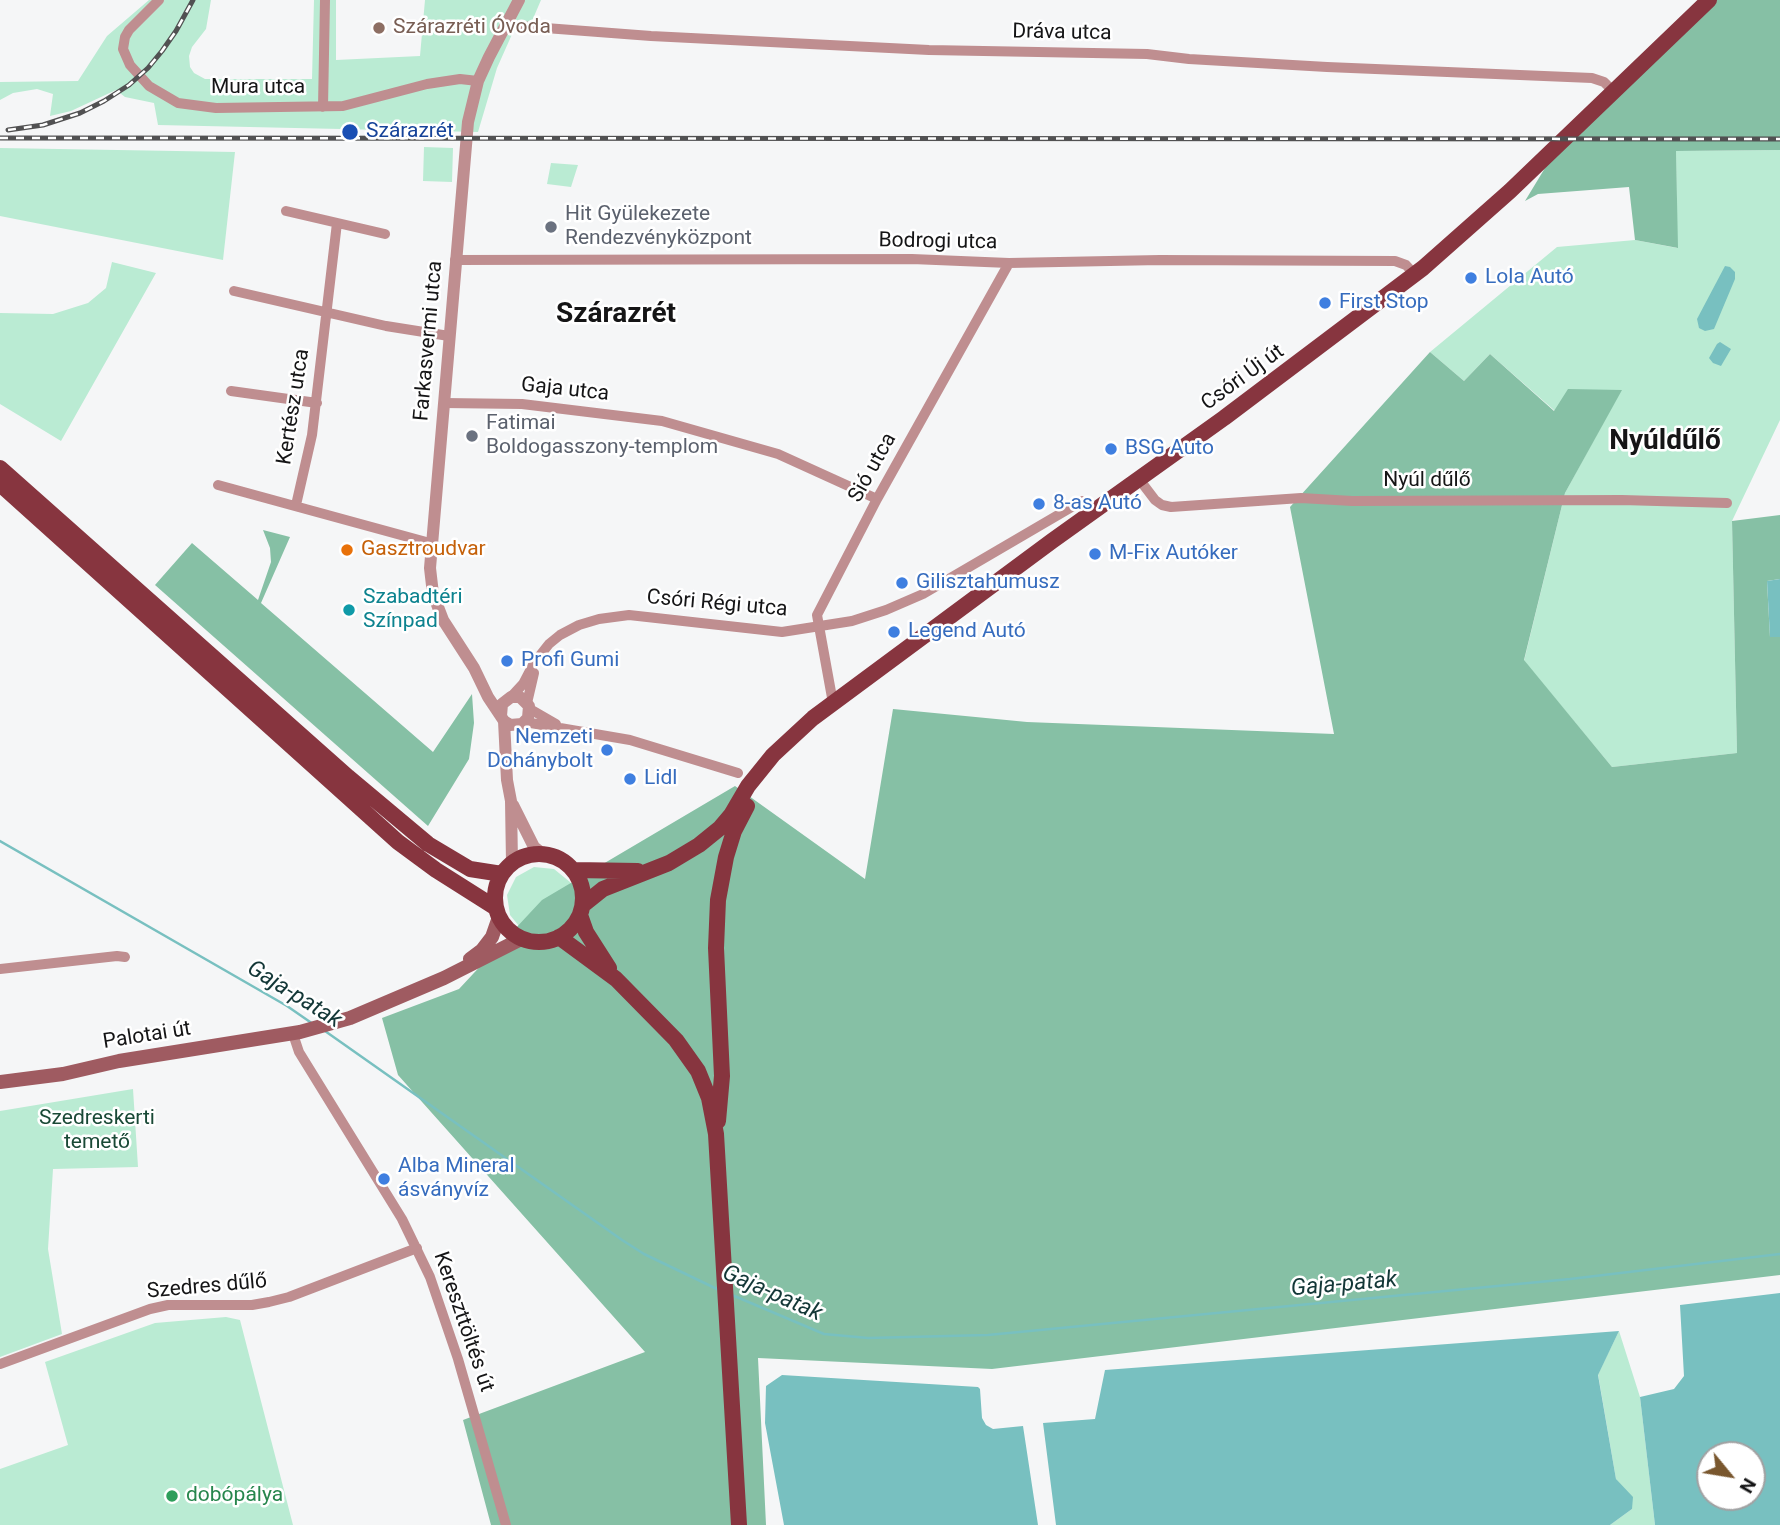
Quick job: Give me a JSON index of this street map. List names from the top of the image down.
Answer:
{
  "streets": {
    "main road": ["Csóri Új út", "Palotai út"],
    "street": [
      "Dráva utca",
      "Mura utca",
      "Bodrogi utca",
      "Farkasvermi utca",
      "Gaja utca",
      "Kertész utca",
      "Sió utca",
      "Nyúl dűlő",
      "Csóri Régi utca",
      "Szedres dűlő",
      "Kereszttöltés út"
    ]
  },
  "crossings": [
    ["Dráva utca", "Farkasvermi utca"],
    ["Dráva utca", "Csóri Új út"],
    ["Mura utca", "Farkasvermi utca"],
    ["Bodrogi utca", "Farkasvermi utca"],
    ["Bodrogi utca", "Csóri Új út"],
    ["Bodrogi utca", "Sió utca"],
    ["Farkasvermi utca", "Gaja utca"],
    ["Farkasvermi utca", "Csóri Régi utca"],
    ["Csóri Új út", "Sió utca"],
    ["Csóri Új út", "Nyúl dűlő"],
    ["Gaja utca", "Sió utca"],
    ["Sió utca", "Csóri Régi utca"],
    ["Palotai út", "Kereszttöltés út"],
    ["Szedres dűlő", "Kereszttöltés út"]
  ],
  "districts": ["Szárazrét", "Nyúldűlő"],
  "water": ["Gaja-patak"],
  "parks": ["Szedreskerti temető"],
  "places": [
    "Szárazréti Óvoda",
    "Szárazrét",
    "Hit Gyülekezete Rendezvényközpont",
    "Lola Autó",
    "First Stop",
    "Fatimai Boldogasszony-templom",
    "BSG Auto",
    "8-as Autó",
    "Gasztroudvar",
    "M-Fix Autóker",
    "Gilisztahumusz",
    "Szabadtéri Színpad",
    "Legend Autó",
    "Profi Gumi",
    "Nemzeti Dohánybolt",
    "Lidl",
    "Alba Mineral ásványvíz",
    "dobópálya"
  ],
  "north": "bottom right"
}
